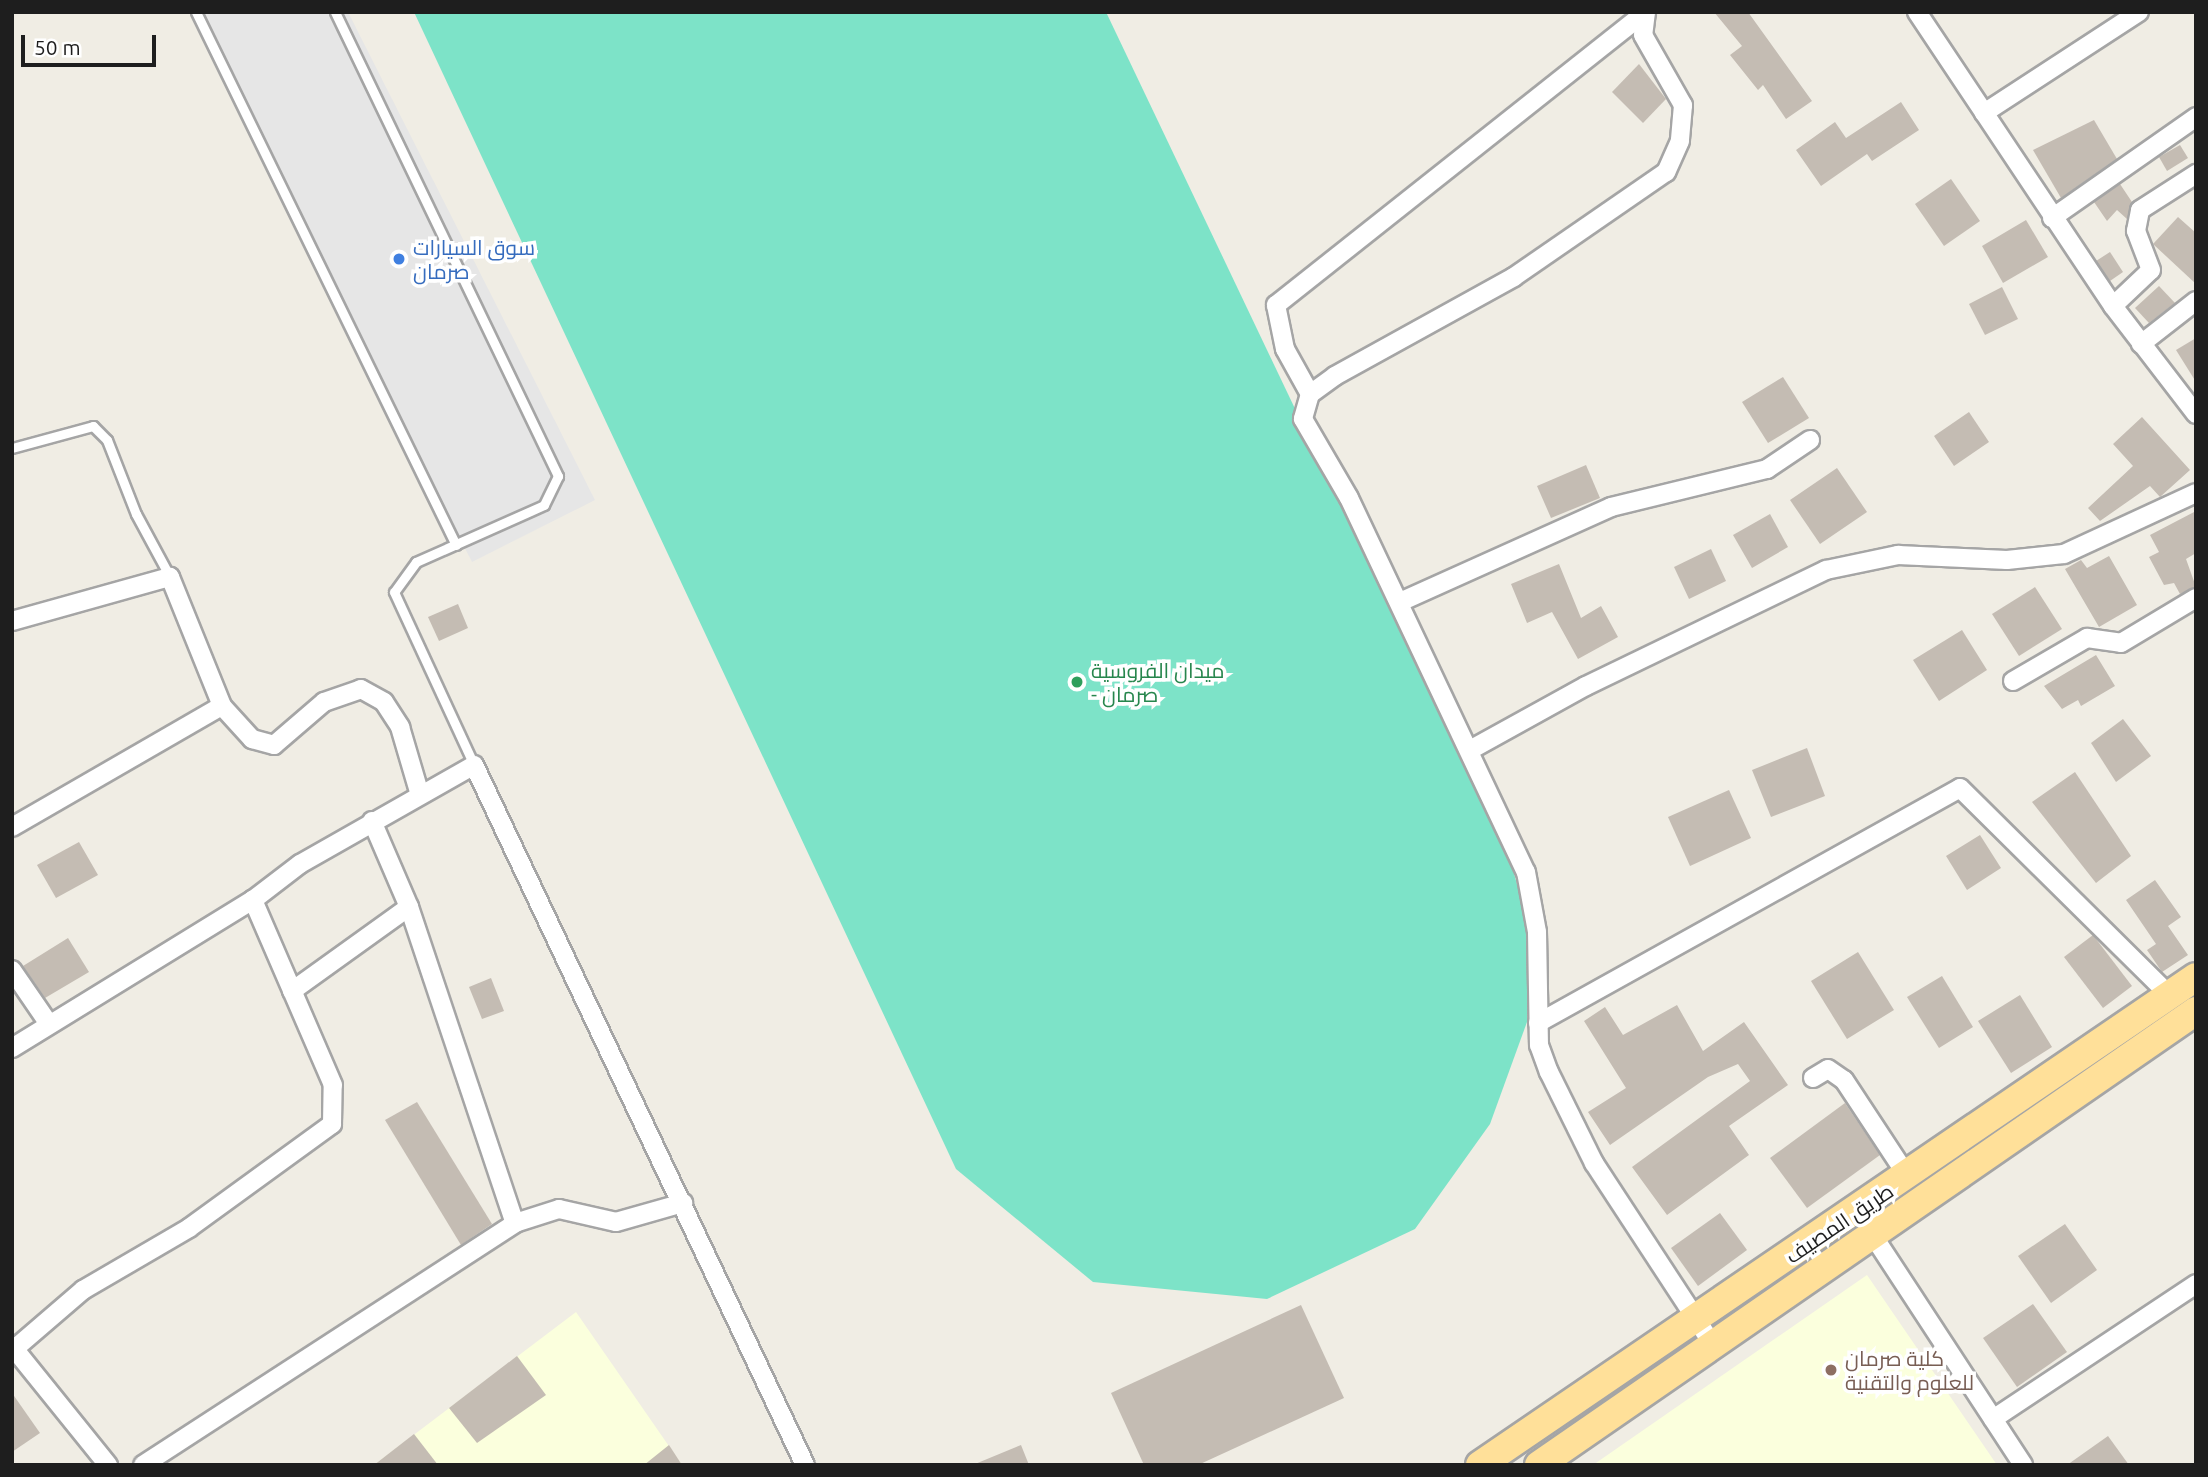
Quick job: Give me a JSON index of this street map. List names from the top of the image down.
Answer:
{
  "streets": {
    "main road": ["طريق المصيف"]
  },
  "places": ["سوق السيارات صرمان", "ميدان الفروسية - صرمان", "كلية صرمان للعلوم والتقنية"],
  "scale_bar": "50 m"
}
